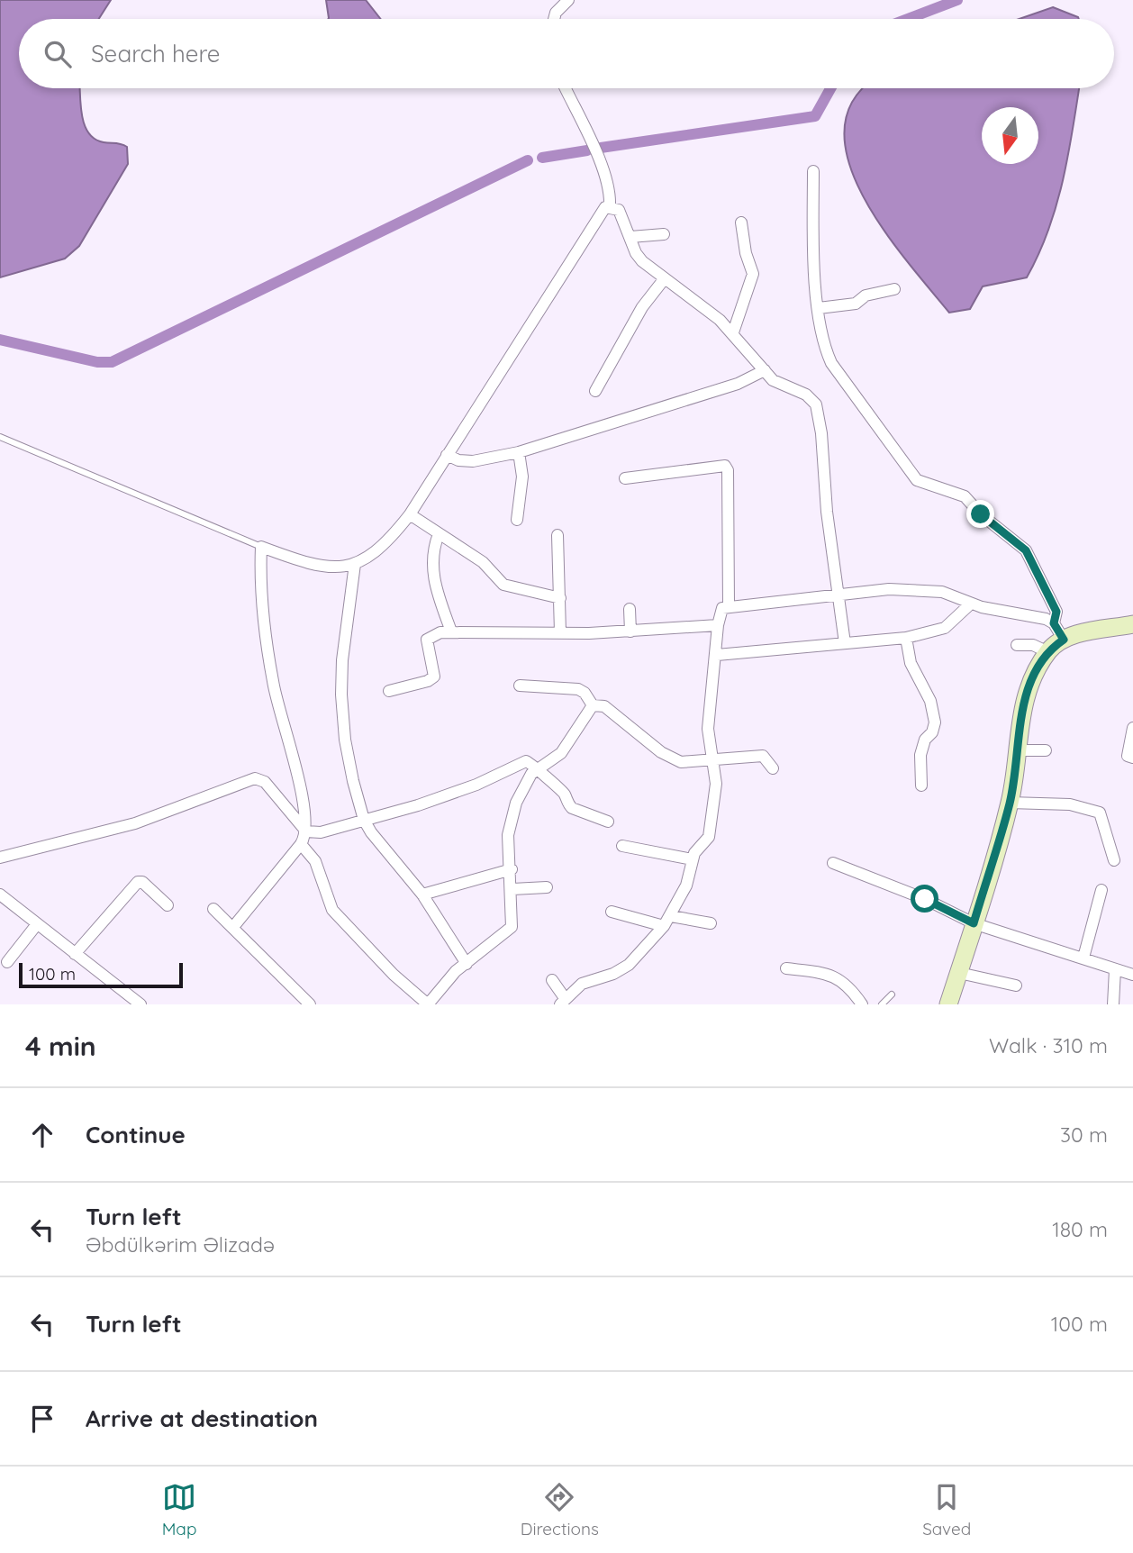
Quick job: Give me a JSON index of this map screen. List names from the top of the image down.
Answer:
{
  "scale_bar": "100 m",
  "north": "bottom",
  "page": {
    "search": "Search here",
    "scale": "100 m",
    "heading": ["4 min", "Walk · 310 m"],
    "list": [
      ["Continue", "30 m"],
      ["Turn left", "Əbdülkərim Əlizadə", "180 m"],
      ["Turn left", "100 m"],
      "Arrive at destination"
    ],
    "nav": ["Map", "Directions", "Saved"]
  }
}
